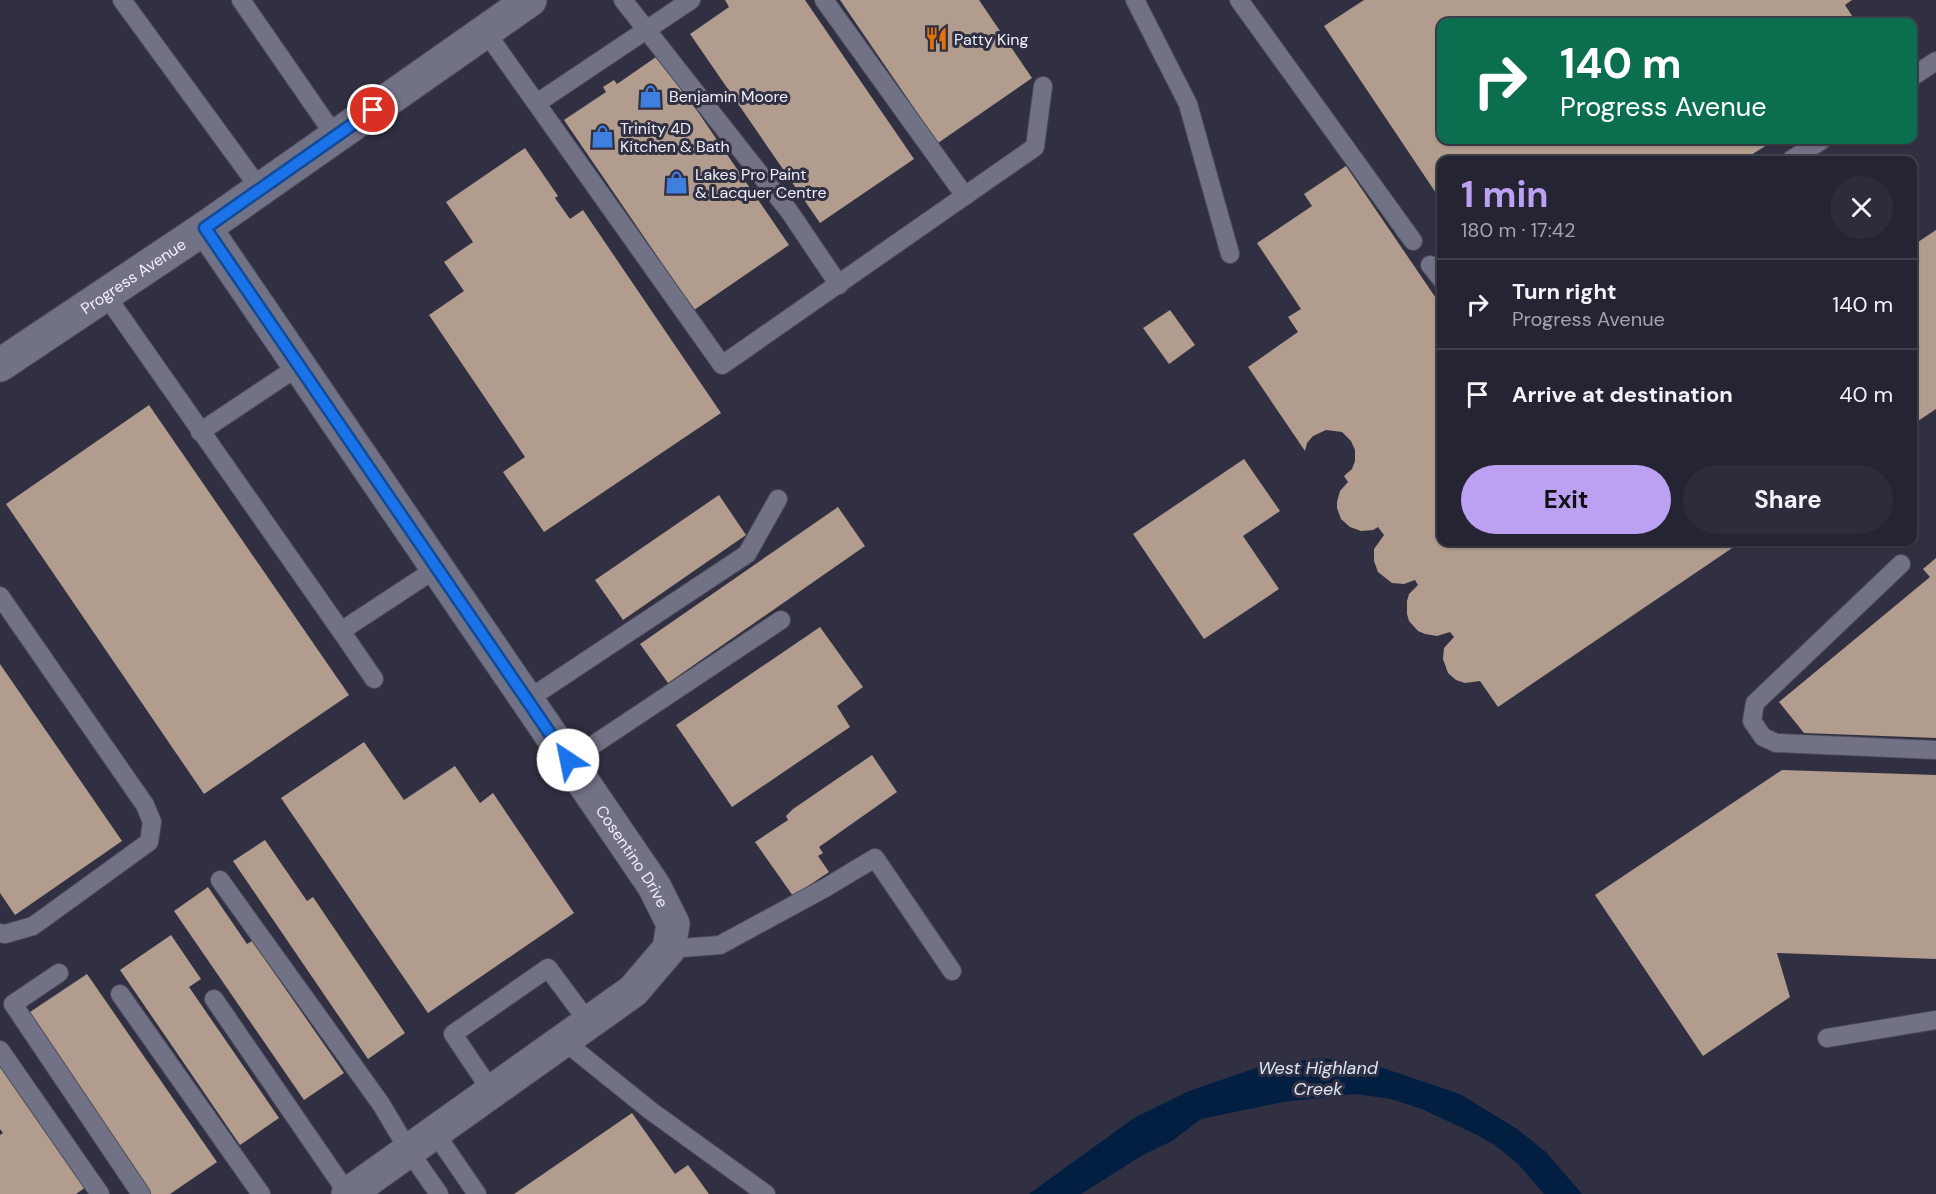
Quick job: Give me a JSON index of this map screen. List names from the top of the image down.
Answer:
{
  "streets": {
    "street": ["Progress Avenue", "Cosentino Drive"]
  },
  "crossings": [
    ["Progress Avenue", "Cosentino Drive"]
  ],
  "water": ["West Highland Creek"],
  "places": {
    "restaurant": ["Patty King"],
    "shop": ["Benjamin Moore", "Trinity 4D Kitchen & Bath", "Lakes Pro Paint & Lacquer Centre"]
  },
  "page": {
    "turn": ["140 m", "Progress Avenue"],
    "heading": ["1 min", "180 m · 17:42"],
    "list": [
      {
        "name": "Turn right",
        "note": "Progress Avenue",
        "value": "140 m"
      },
      {
        "name": "Arrive at destination",
        "value": "40 m"
      }
    ],
    "buttons": ["Exit", "Share"]
  }
}
